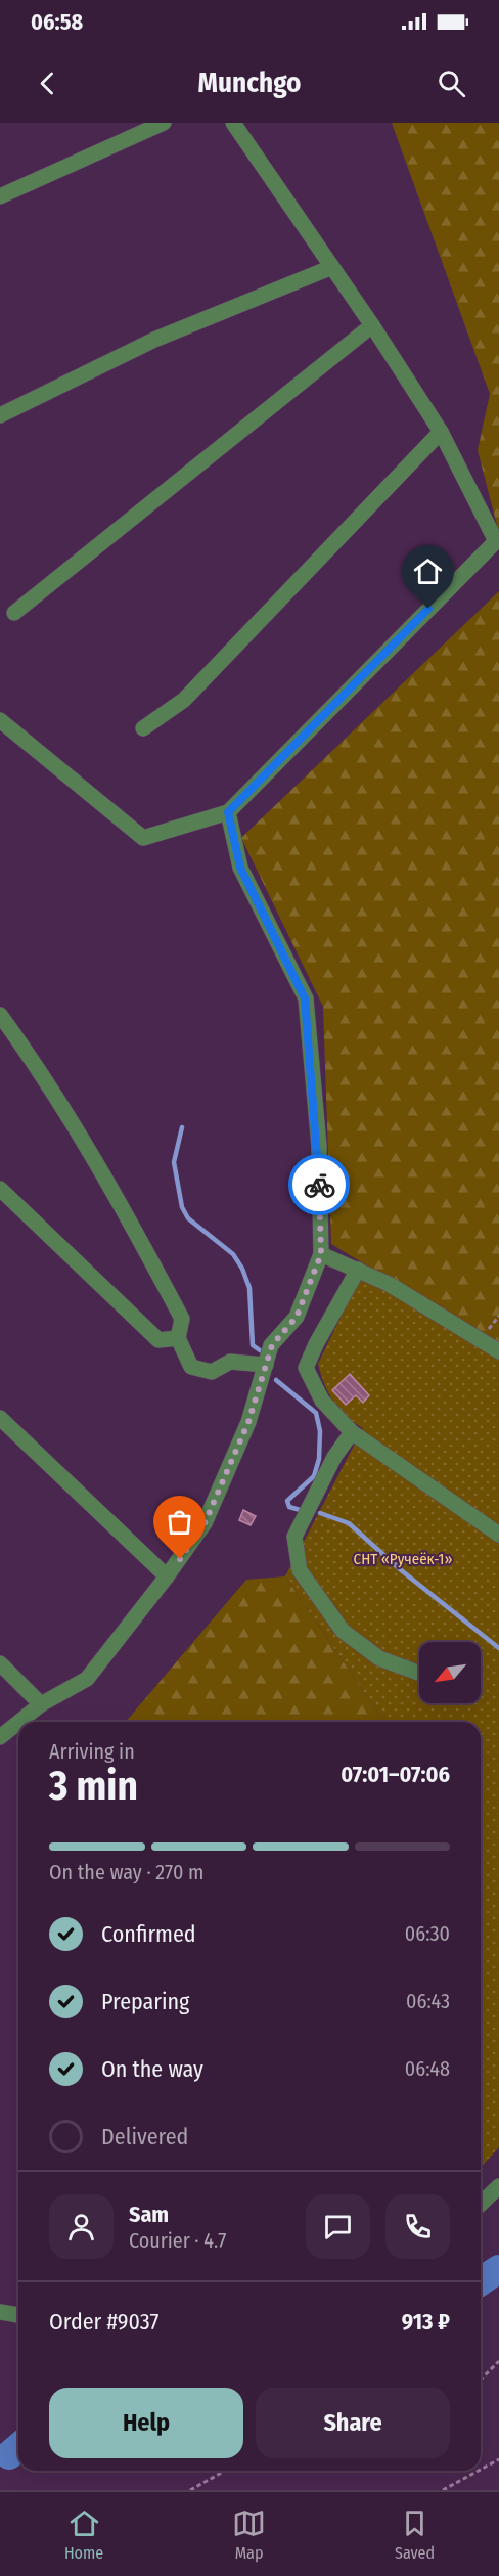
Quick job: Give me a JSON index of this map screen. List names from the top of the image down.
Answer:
{
  "parks": ["СНТ «Ручеёк-1»"],
  "north": "bottom left",
  "page": {
    "status": "06:58",
    "header": "Munchgo",
    "heading": ["3 min", "Arriving in", "07:01–07:06"],
    "panel": [
      "Sam",
      "Courier · 4.7",
      "Order #9037",
      "913 ₽"
    ],
    "bar": "On the way · 270 m",
    "list": [
      ["Confirmed", "06:30"],
      ["Preparing", "06:43"],
      ["On the way", "06:48"],
      "Delivered"
    ],
    "buttons": ["Help", "Share"],
    "tabs": ["Home", "Map", "Saved"]
  }
}
